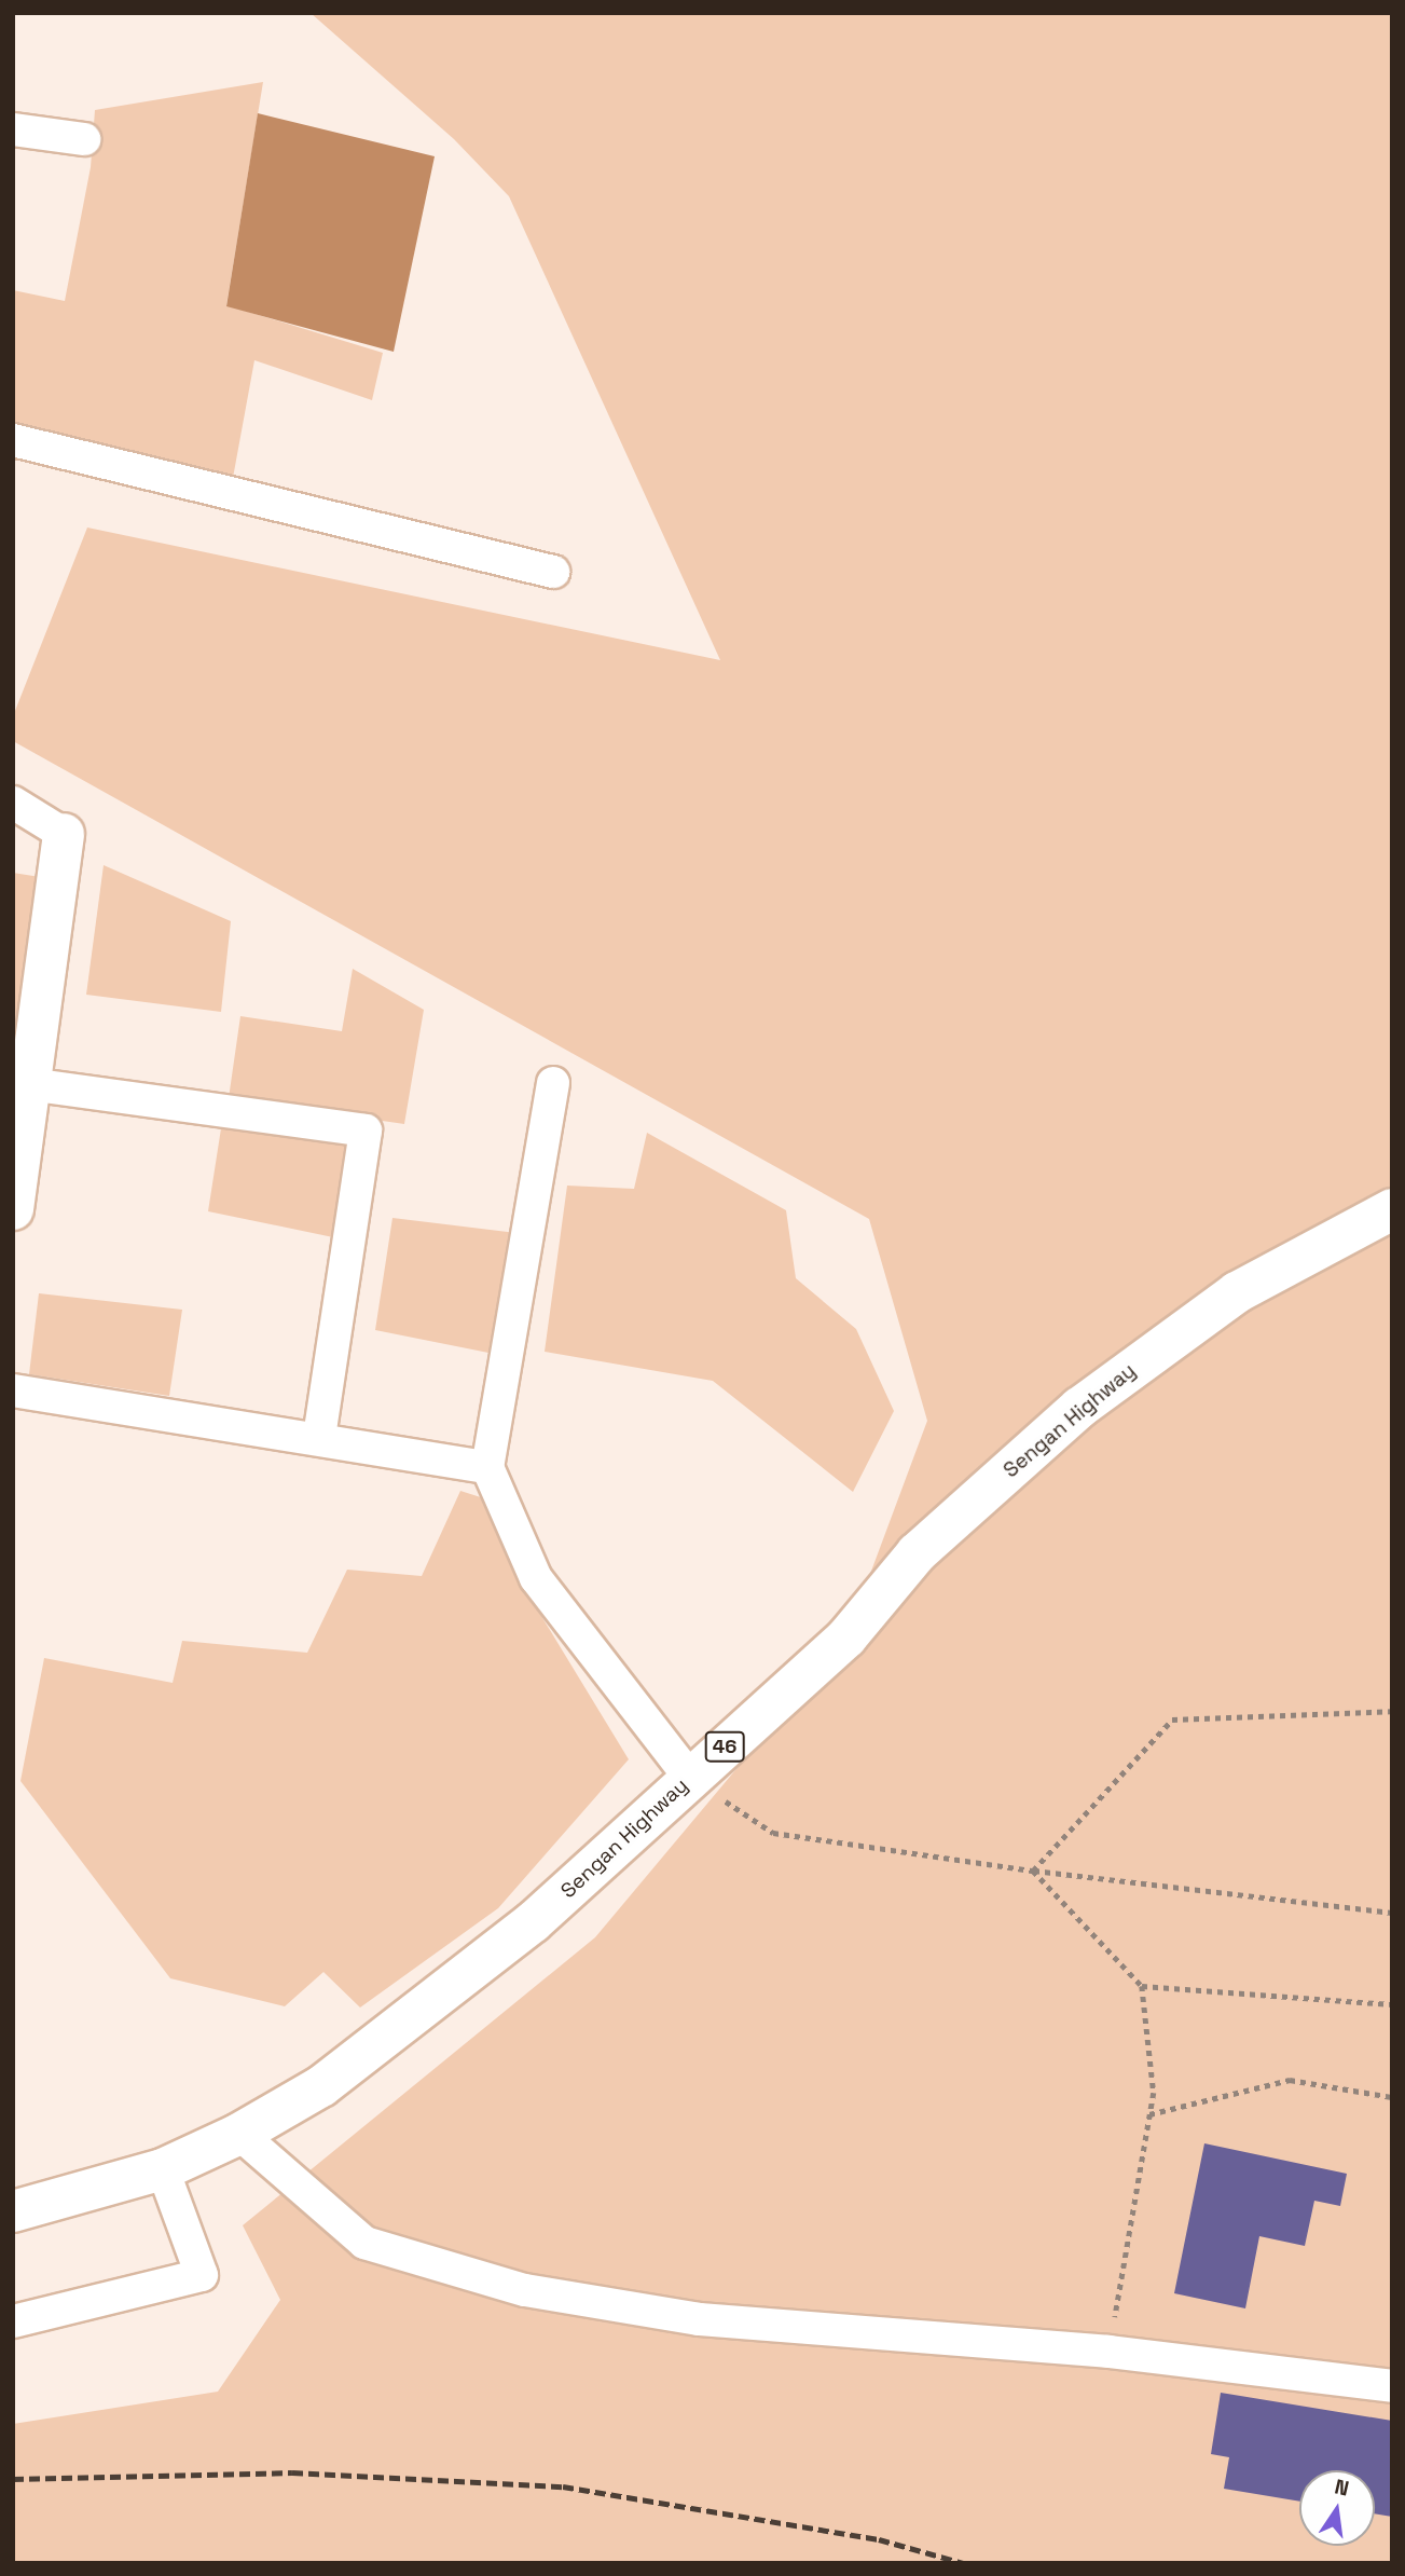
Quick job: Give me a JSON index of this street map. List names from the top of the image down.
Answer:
{
  "streets": {
    "main road": ["Sengan Highway", "46"]
  },
  "north": "top"
}
